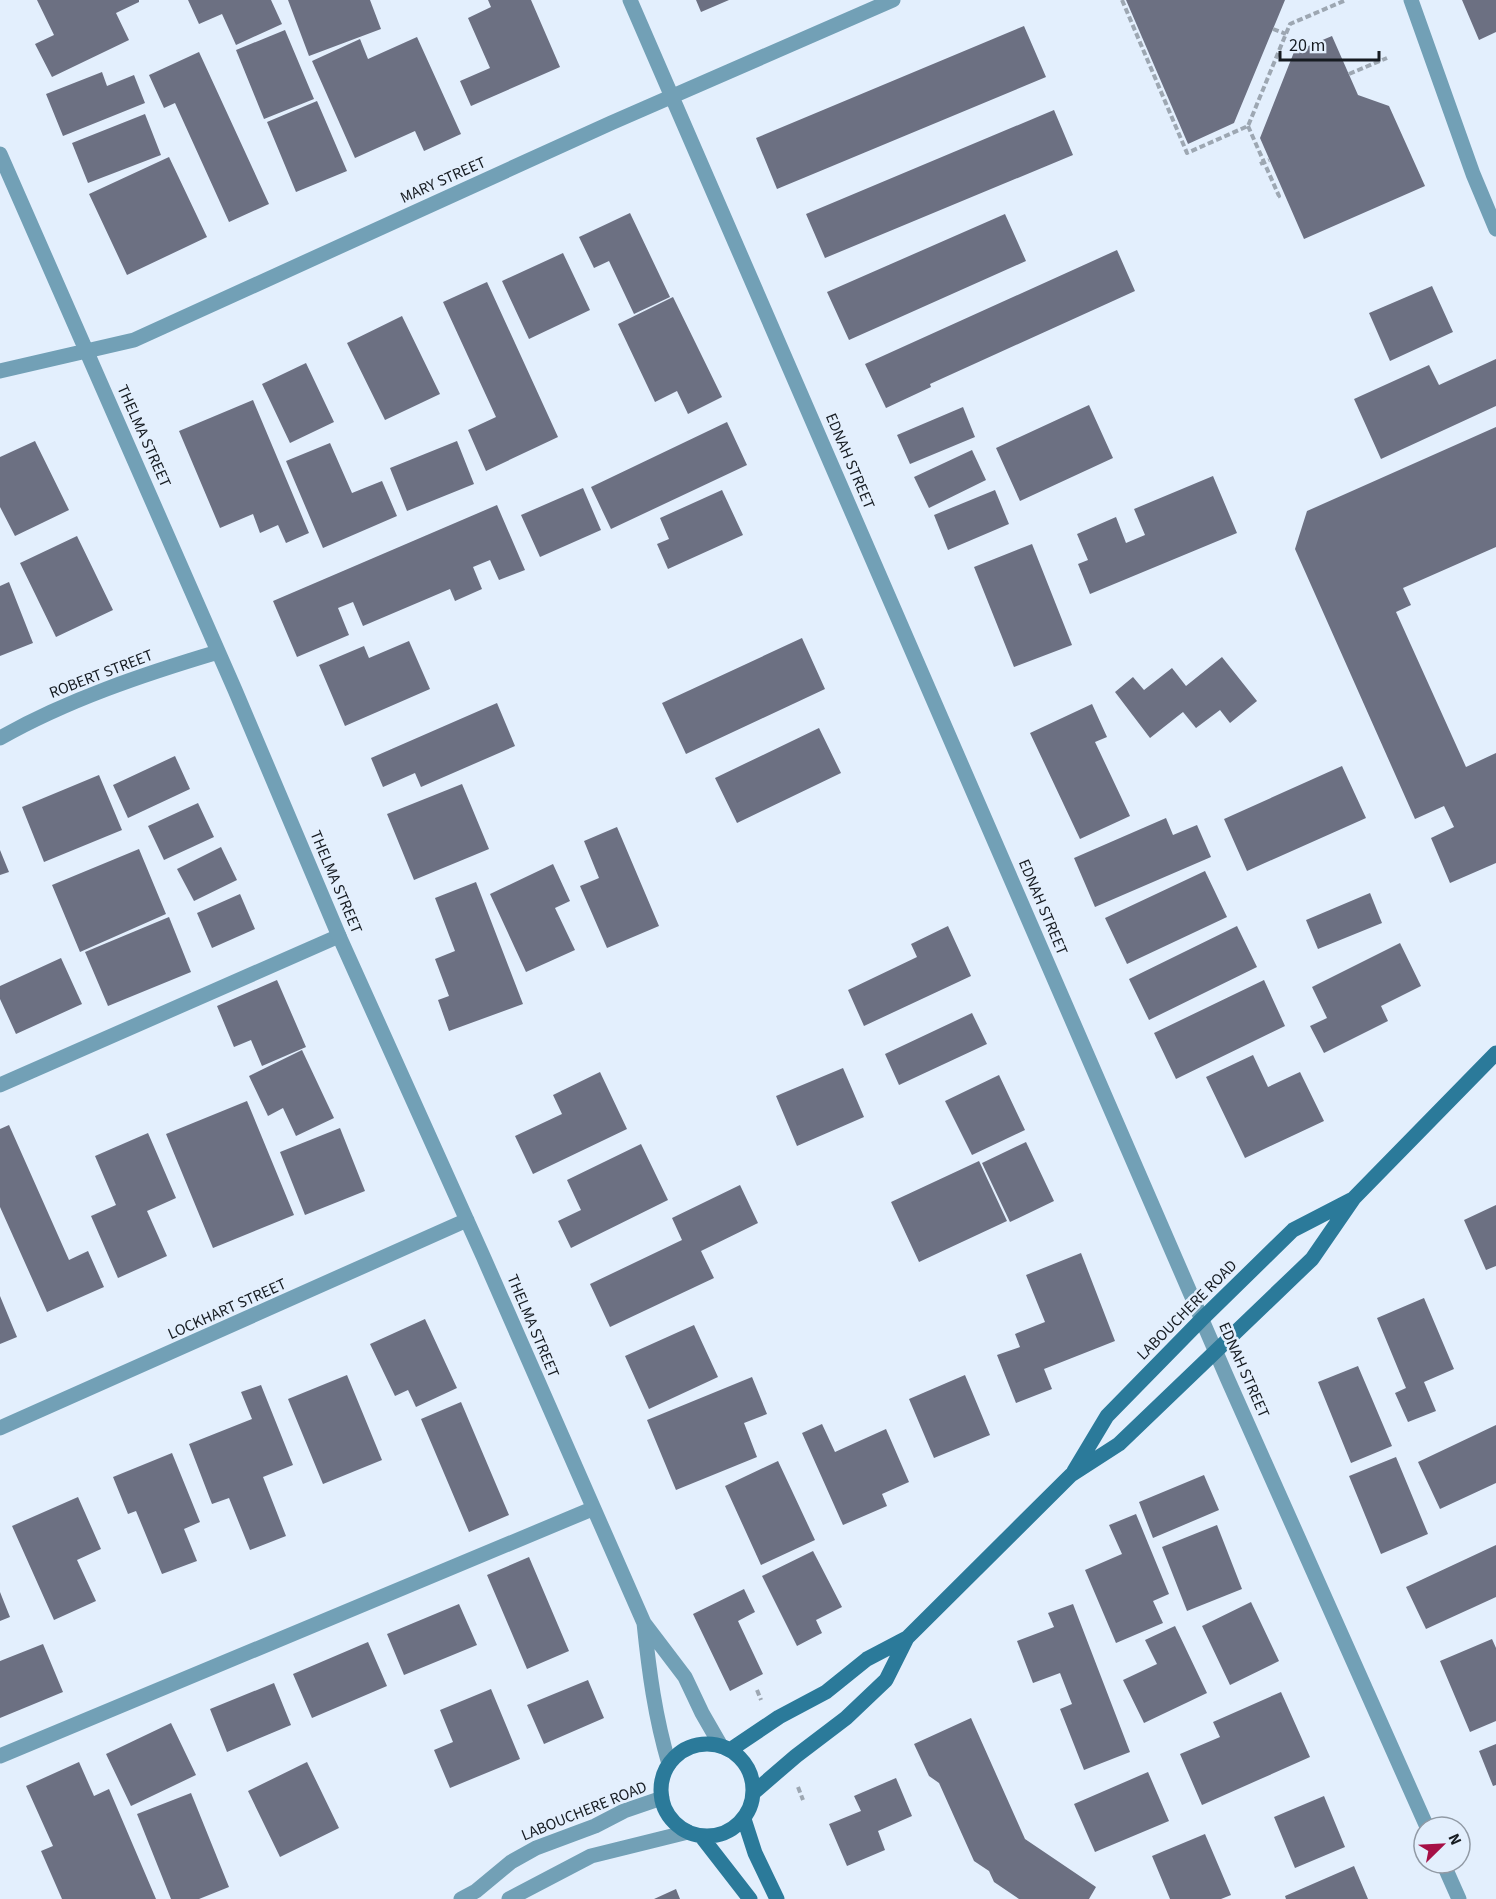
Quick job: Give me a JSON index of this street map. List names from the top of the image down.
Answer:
{
  "streets": {
    "main road": ["LABOUCHERE ROAD"],
    "street": [
      "MARY STREET",
      "THELMA STREET",
      "EDNAH STREET",
      "ROBERT STREET",
      "LOCKHART STREET"
    ]
  },
  "crossings": [
    ["MARY STREET", "THELMA STREET"],
    ["MARY STREET", "EDNAH STREET"],
    ["THELMA STREET", "ROBERT STREET"],
    ["THELMA STREET", "LOCKHART STREET"],
    ["THELMA STREET", "LABOUCHERE ROAD"],
    ["EDNAH STREET", "LABOUCHERE ROAD"]
  ],
  "scale_bar": "20 m",
  "north": "top right"
}
